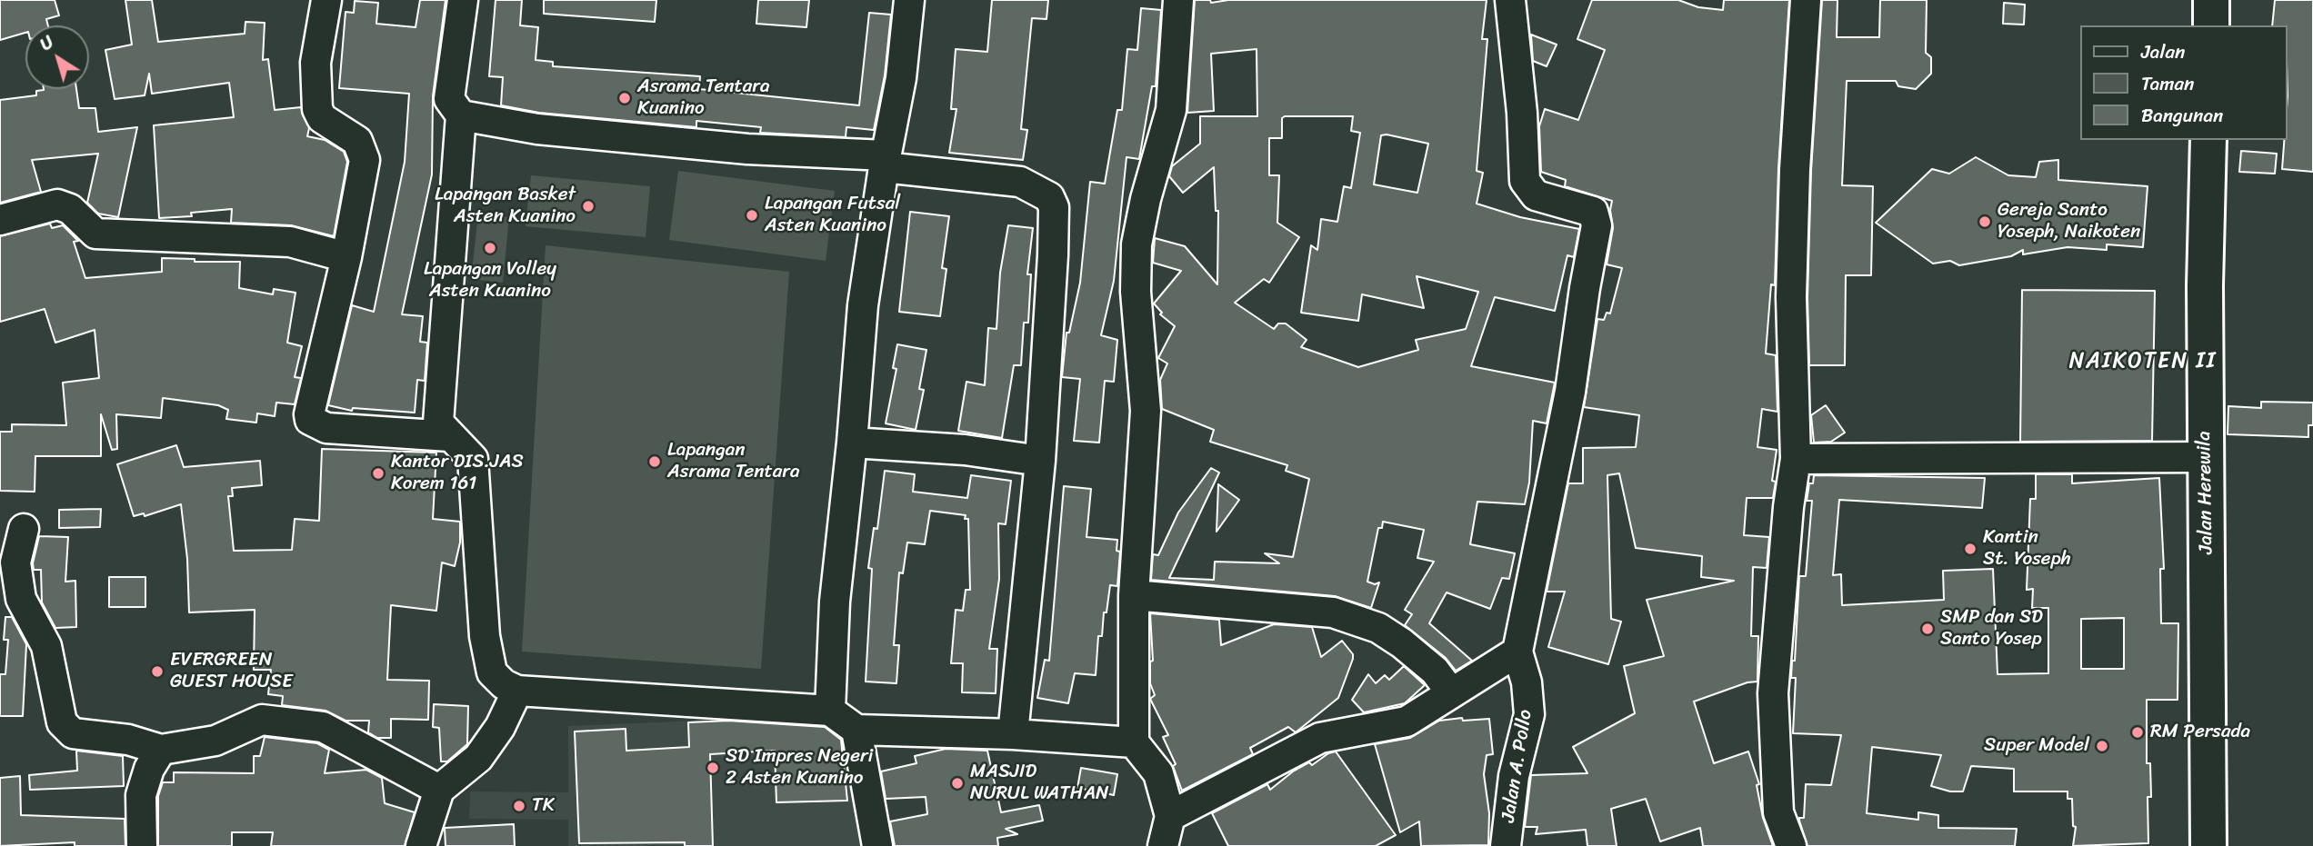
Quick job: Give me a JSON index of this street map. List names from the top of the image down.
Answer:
{
  "streets": {
    "main road": ["Jalan Herewila"],
    "street": ["Jalan A. Pollo"]
  },
  "districts": ["NAIKOTEN II"],
  "places": [
    "Asrama Tentara Kuanino",
    "Lapangan Basket Asten Kuanino",
    "Lapangan Futsal Asten Kuanino",
    "Gereja Santo Yoseph, Naikoten",
    "Lapangan Volley Asten Kuanino",
    "Lapangan Asrama Tentara",
    "Kantor DIS.JAS Korem 161",
    "Kantin St. Yoseph",
    "SMP dan SD Santo Yosep",
    "EVERGREEN GUEST HOUSE",
    "RM Persada",
    "Super Model",
    "SD Impres Negeri 2 Asten Kuanino",
    "MASJID NURUL WATHAN",
    "TK"
  ],
  "legend": ["Jalan", "Taman", "Bangunan"],
  "north": "top left"
}
